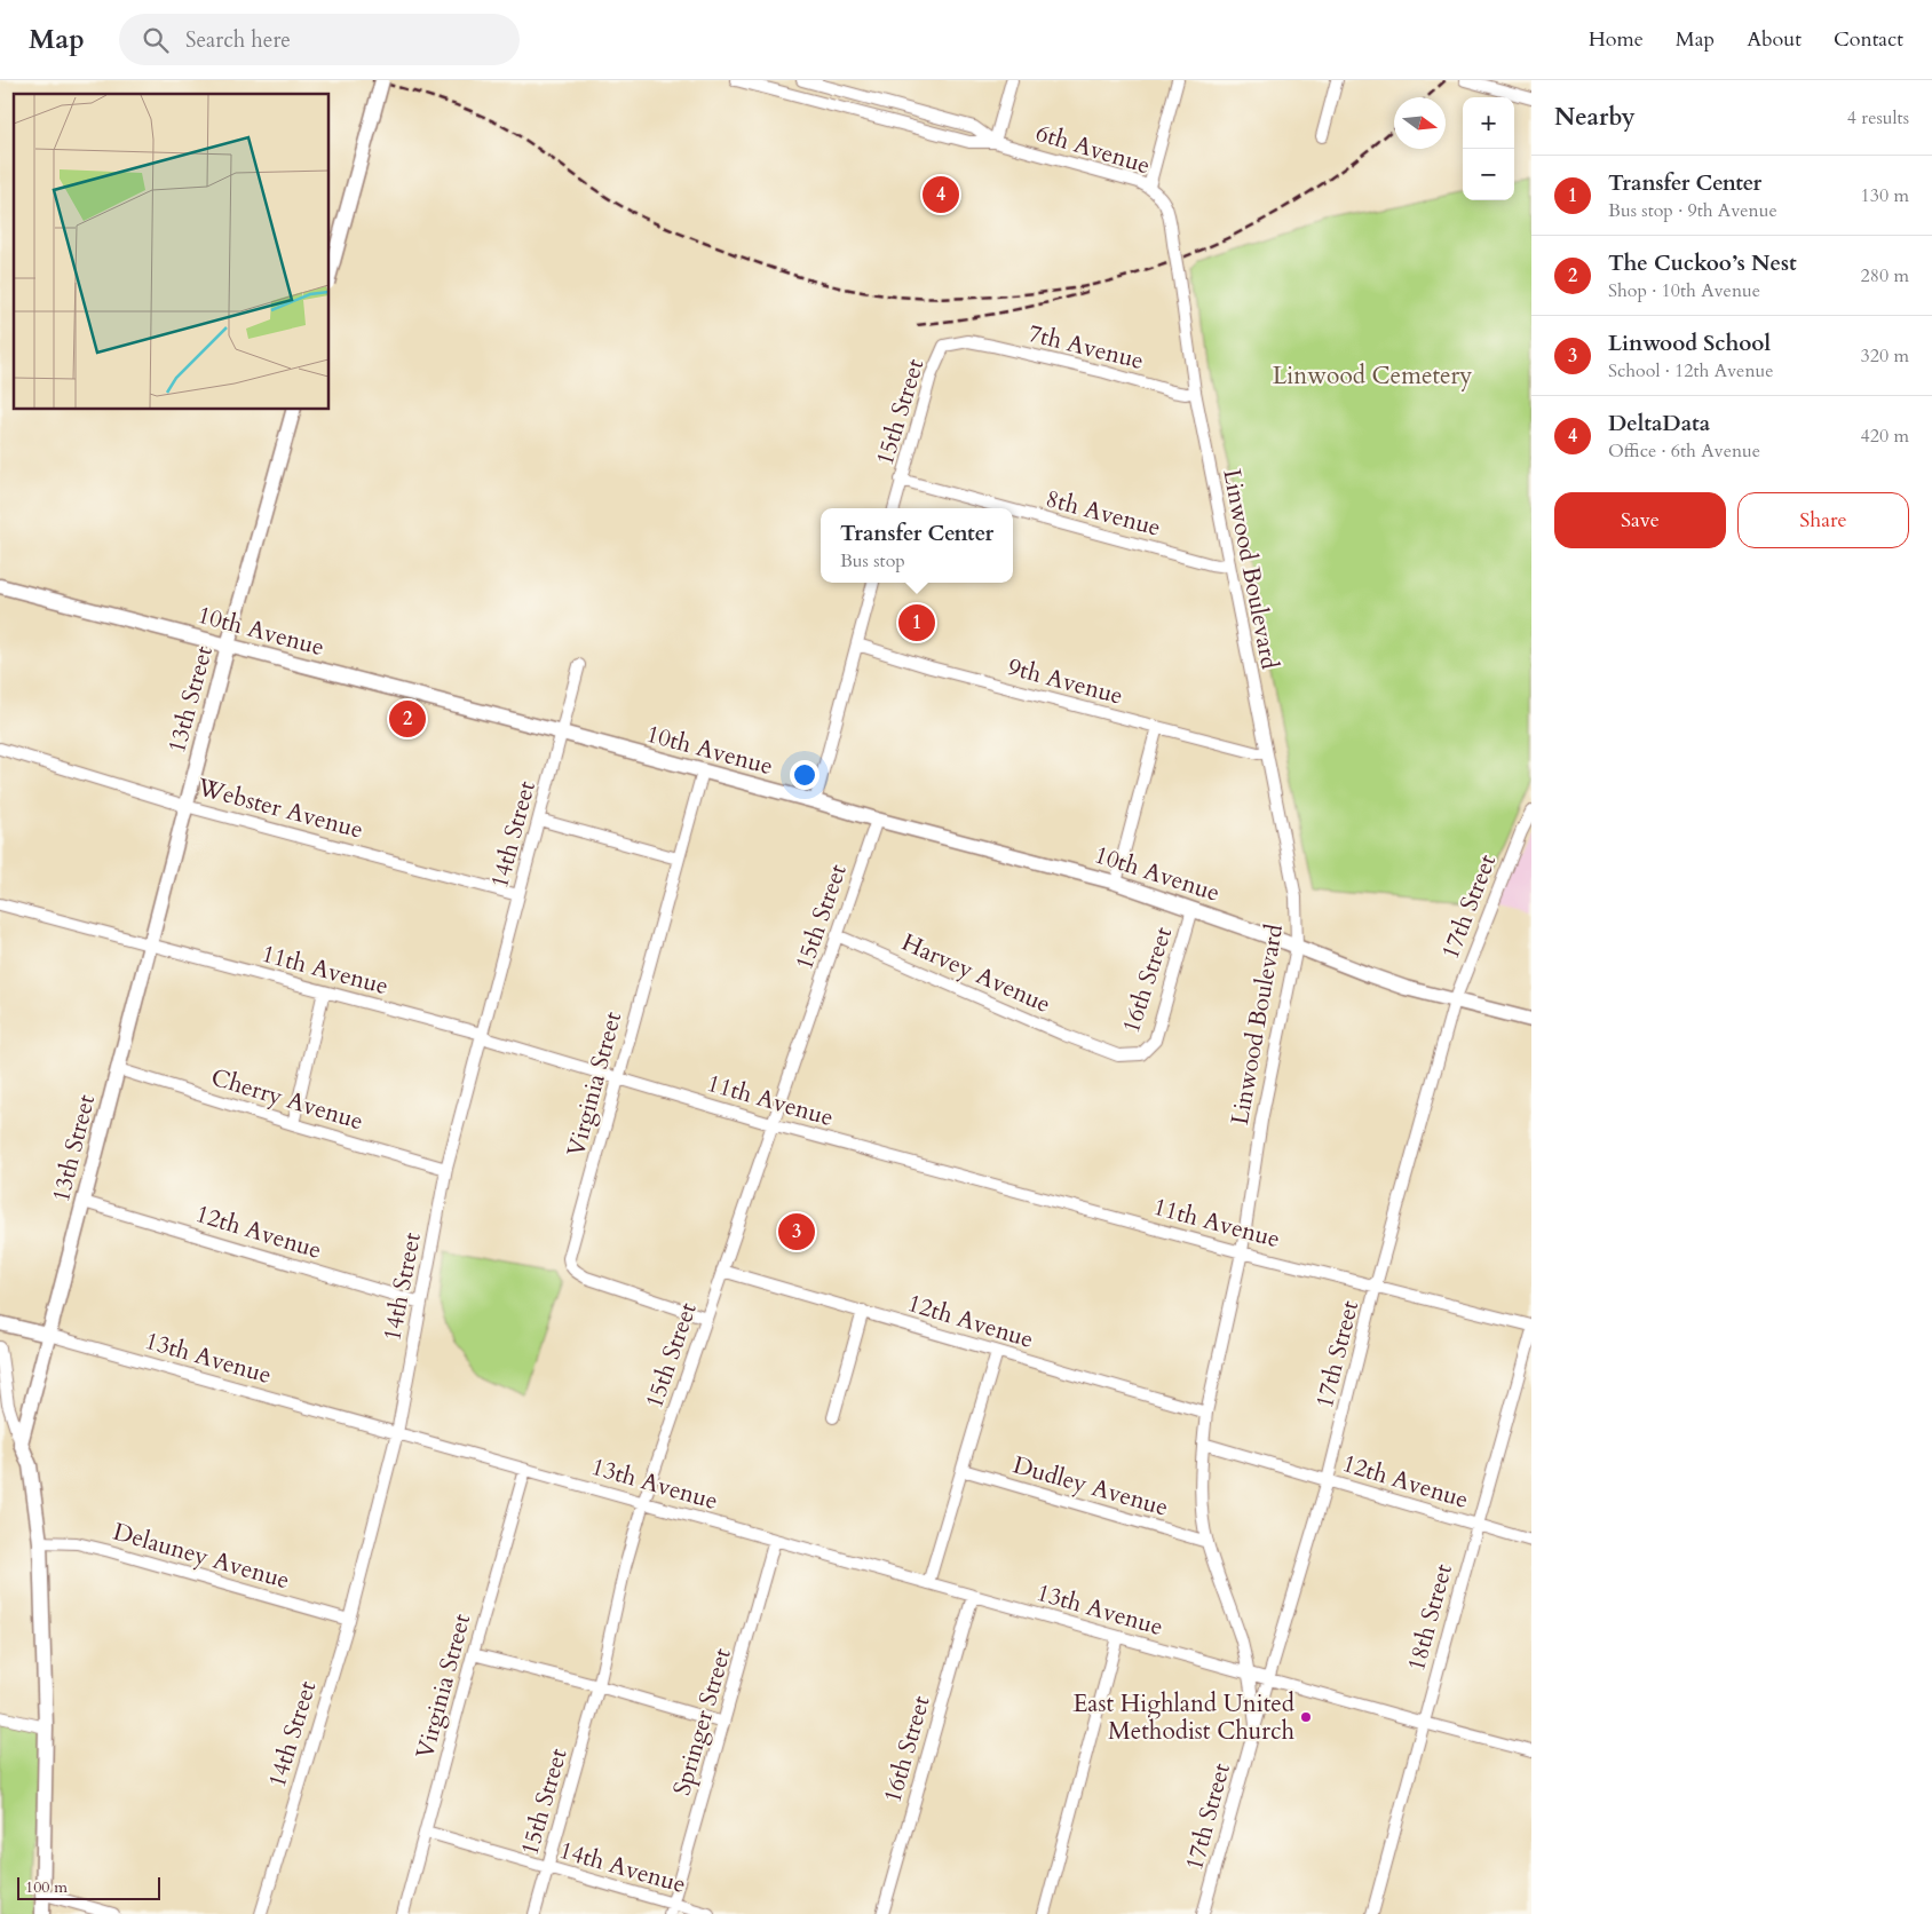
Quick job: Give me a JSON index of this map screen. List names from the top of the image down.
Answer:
{
  "streets": {
    "main road": ["10th Avenue", "13th Street"],
    "street": [
      "6th Avenue",
      "7th Avenue",
      "15th Street",
      "8th Avenue",
      "Linwood Boulevard",
      "9th Avenue",
      "Webster Avenue",
      "14th Street",
      "17th Street",
      "11th Avenue",
      "Harvey Avenue",
      "16th Street",
      "Virginia Street",
      "Cherry Avenue",
      "12th Avenue",
      "13th Avenue",
      "Dudley Avenue",
      "Delauney Avenue",
      "18th Street",
      "Springer Street",
      "14th Avenue"
    ]
  },
  "crossings": [
    ["6th Avenue", "Linwood Boulevard"],
    ["7th Avenue", "15th Street"],
    ["7th Avenue", "Linwood Boulevard"],
    ["15th Street", "8th Avenue"],
    ["15th Street", "10th Avenue"],
    ["15th Street", "11th Avenue"],
    ["15th Street", "Harvey Avenue"],
    ["15th Street", "Virginia Street"],
    ["15th Street", "12th Avenue"],
    ["15th Street", "13th Avenue"],
    ["15th Street", "14th Avenue"],
    ["8th Avenue", "Linwood Boulevard"],
    ["Linwood Boulevard", "10th Avenue"],
    ["Linwood Boulevard", "9th Avenue"],
    ["Linwood Boulevard", "11th Avenue"],
    ["Linwood Boulevard", "12th Avenue"],
    ["Linwood Boulevard", "13th Avenue"],
    ["Linwood Boulevard", "Dudley Avenue"],
    ["10th Avenue", "13th Street"],
    ["10th Avenue", "14th Street"],
    ["10th Avenue", "17th Street"],
    ["10th Avenue", "16th Street"],
    ["10th Avenue", "Virginia Street"],
    ["13th Street", "Webster Avenue"],
    ["13th Street", "11th Avenue"],
    ["13th Street", "Cherry Avenue"],
    ["13th Street", "12th Avenue"],
    ["13th Street", "13th Avenue"],
    ["Webster Avenue", "14th Street"],
    ["14th Street", "11th Avenue"],
    ["14th Street", "Cherry Avenue"],
    ["14th Street", "12th Avenue"],
    ["14th Street", "13th Avenue"],
    ["14th Street", "Delauney Avenue"],
    ["17th Street", "11th Avenue"],
    ["17th Street", "12th Avenue"],
    ["17th Street", "13th Avenue"],
    ["11th Avenue", "Virginia Street"],
    ["Harvey Avenue", "16th Street"],
    ["16th Street", "13th Avenue"],
    ["Virginia Street", "13th Avenue"],
    ["Virginia Street", "14th Avenue"],
    ["12th Avenue", "18th Street"],
    ["13th Avenue", "18th Street"],
    ["13th Avenue", "Springer Street"],
    ["Springer Street", "14th Avenue"]
  ],
  "parks": ["Linwood Cemetery"],
  "places": ["East Highland United Methodist Church"],
  "scale_bar": "100 m",
  "north": "right",
  "page": {
    "header": "Map",
    "search": "Search here",
    "nav": [
      "Home",
      "Map",
      "About",
      "Contact"
    ],
    "heading": ["Nearby", "4 results"],
    "map_buttons": ["+", "−"],
    "list": [
      {
        "mark": "1",
        "name": "Transfer Center",
        "note": "Bus stop · 9th Avenue",
        "value": "130 m"
      },
      {
        "mark": "2",
        "name": "The Cuckoo’s Nest",
        "note": "Shop · 10th Avenue",
        "value": "280 m"
      },
      {
        "mark": "3",
        "name": "Linwood School",
        "note": "School · 12th Avenue",
        "value": "320 m"
      },
      {
        "mark": "4",
        "name": "DeltaData",
        "note": "Office · 6th Avenue",
        "value": "420 m"
      }
    ],
    "pins": [
      "4",
      "1",
      "2",
      "3"
    ],
    "buttons": ["Save", "Share"],
    "popup": ["Transfer Center", "Bus stop"],
    "scale": "100 m"
  }
}
